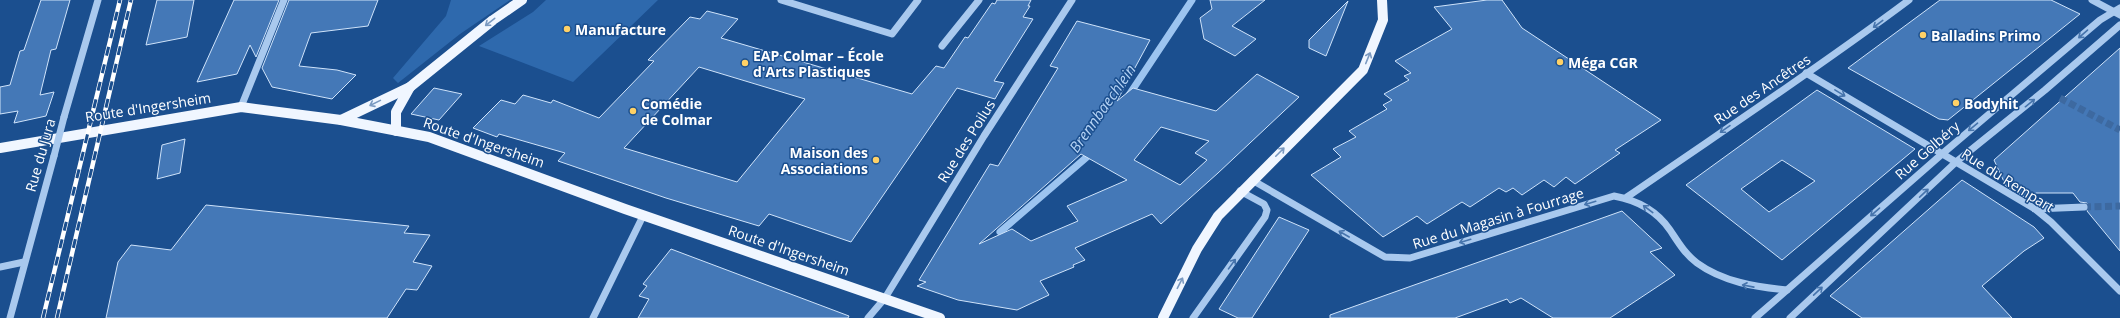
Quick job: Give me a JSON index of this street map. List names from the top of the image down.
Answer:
{
  "streets": {
    "main road": ["Route d'Ingersheim"],
    "street": [
      "Rue des Ancêtres",
      "Rue des Poilus",
      "Rue Golbéry",
      "Rue du Jura",
      "Rue du Rempart",
      "Rue du Magasin à Fourrage"
    ]
  },
  "crossings": [
    ["Rue des Ancêtres", "Rue du Rempart"],
    ["Rue des Ancêtres", "Rue du Magasin à Fourrage"],
    ["Route d'Ingersheim", "Rue des Poilus"],
    ["Rue Golbéry", "Rue du Rempart"]
  ],
  "one_way": ["Rue des Ancêtres", "Rue du Rempart", "Rue du Magasin à Fourrage"],
  "water": ["Brennbaechlein"],
  "places": [
    "Manufacture",
    "Balladins Primo",
    "Méga CGR",
    "EAP Colmar – École d'Arts Plastiques",
    "Bodyhit",
    "Comédie de Colmar",
    "Maison des Associations"
  ]
}
